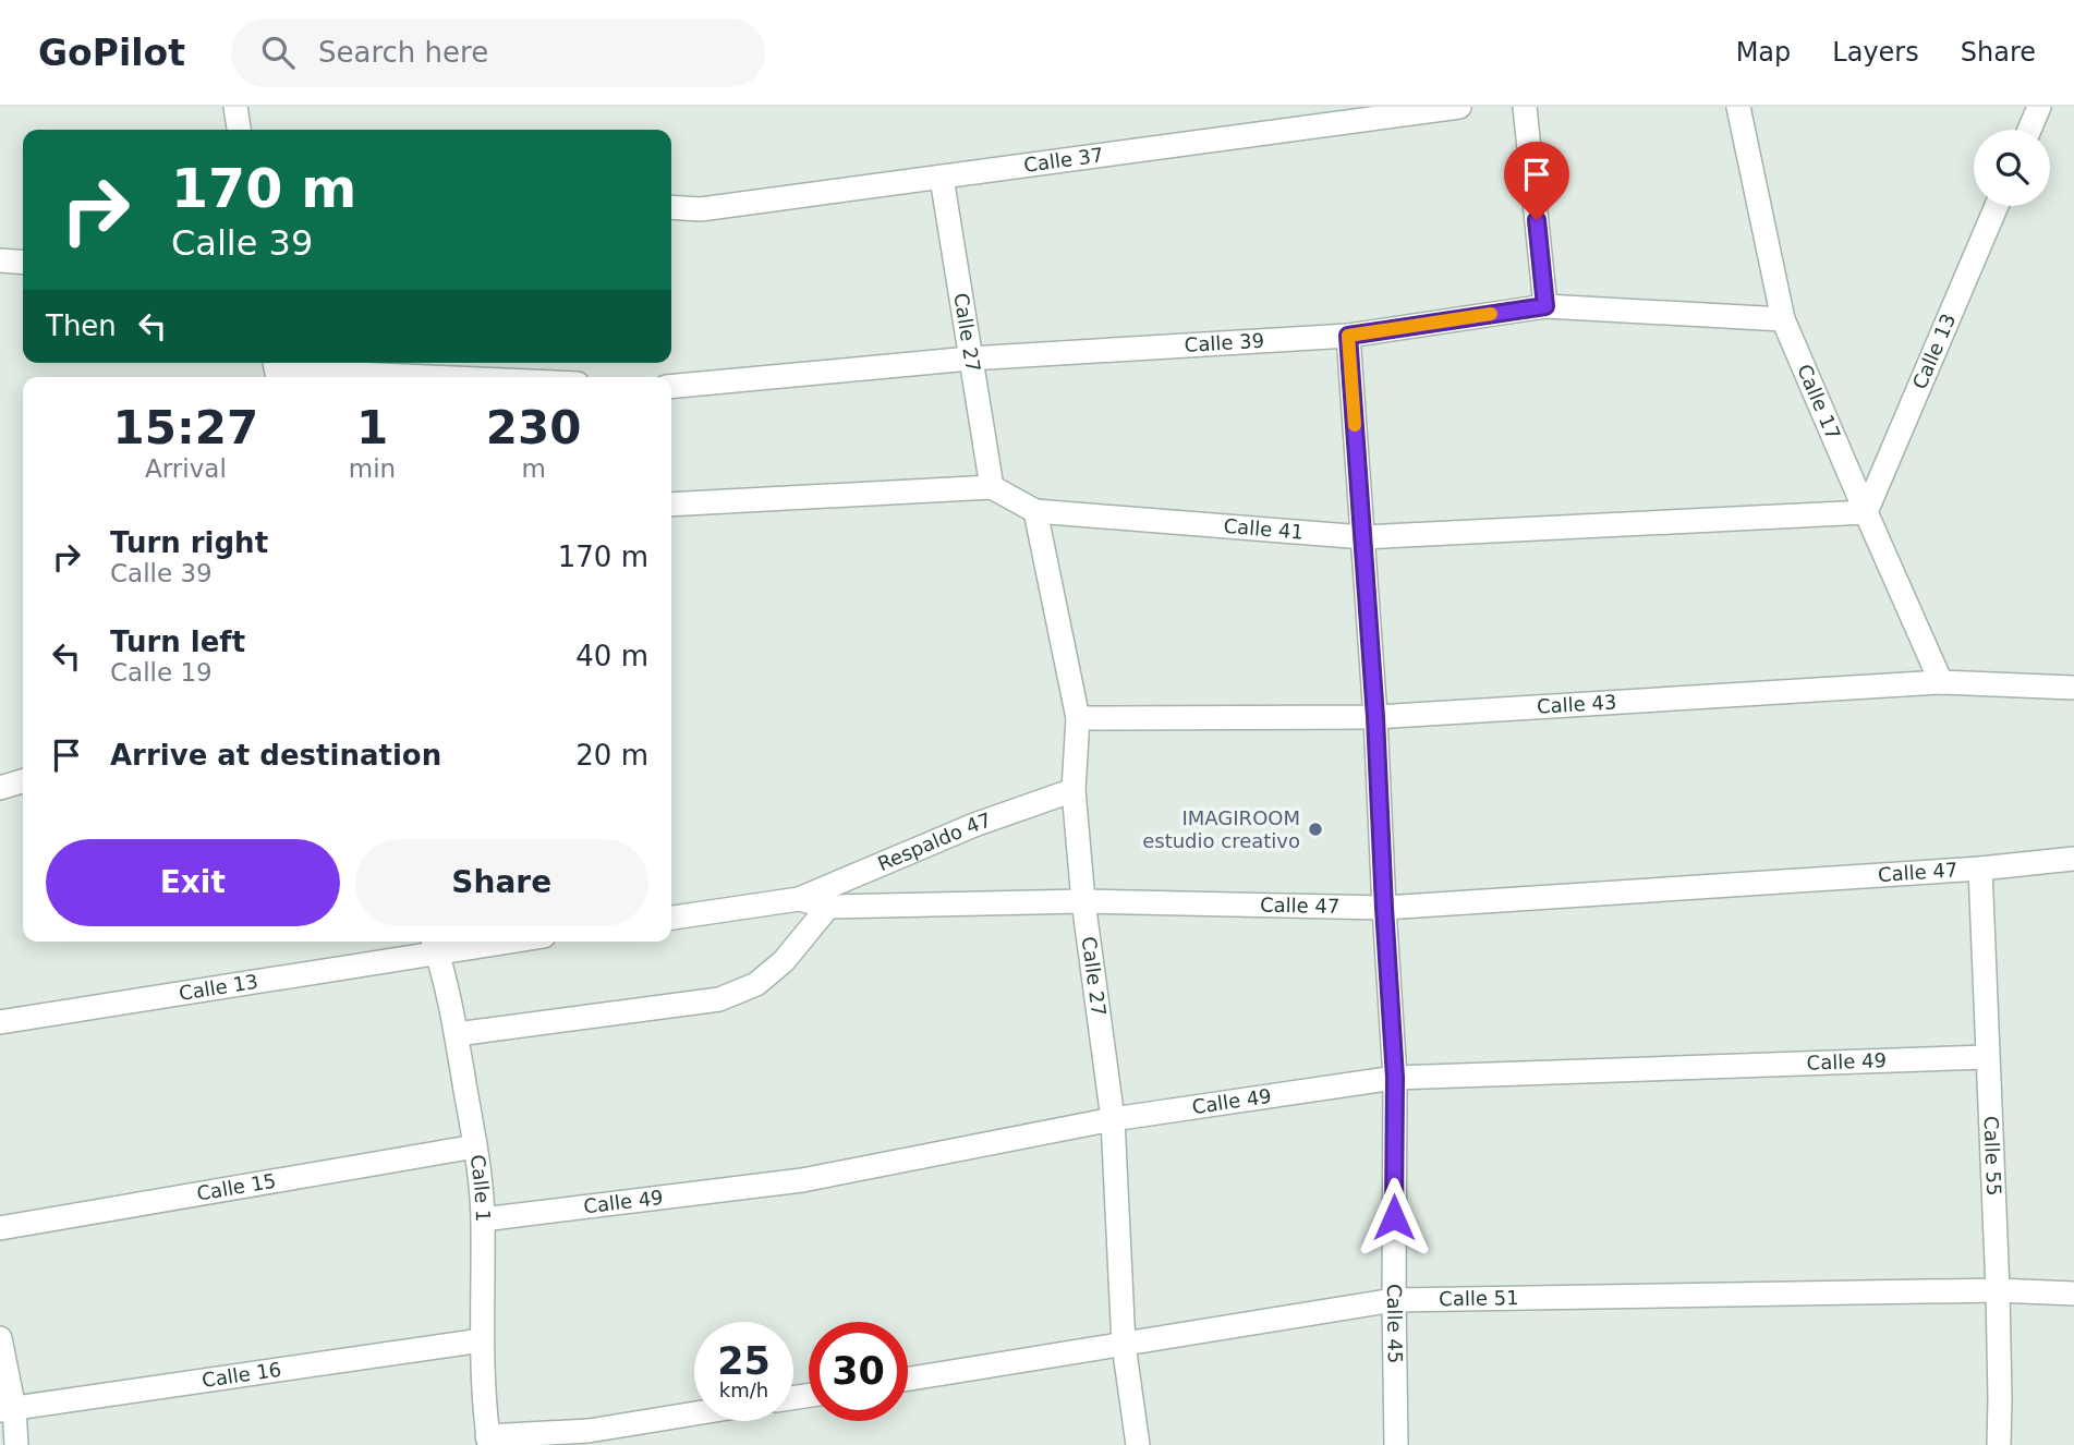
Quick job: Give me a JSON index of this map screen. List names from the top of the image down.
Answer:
{
  "streets": {
    "street": [
      "Calle 37",
      "Calle 27",
      "Calle 39",
      "Calle 13",
      "Calle 17",
      "Calle 41",
      "Calle 43",
      "Respaldo 47",
      "Calle 47",
      "Calle 49",
      "Calle 55",
      "Calle 15",
      "Calle 1",
      "Calle 51",
      "Calle 45",
      "Calle 16"
    ]
  },
  "crossings": [
    ["Calle 37", "Calle 27"],
    ["Calle 27", "Calle 39"],
    ["Calle 27", "Calle 41"],
    ["Calle 27", "Calle 43"],
    ["Calle 27", "Respaldo 47"],
    ["Calle 27", "Calle 47"],
    ["Calle 27", "Calle 49"],
    ["Calle 27", "Calle 51"],
    ["Calle 39", "Calle 17"],
    ["Calle 39", "Calle 45"],
    ["Calle 13", "Calle 17"],
    ["Calle 13", "Calle 41"],
    ["Calle 13", "Calle 1"],
    ["Calle 17", "Calle 41"],
    ["Calle 17", "Calle 43"],
    ["Calle 41", "Calle 45"],
    ["Calle 43", "Calle 45"],
    ["Respaldo 47", "Calle 47"],
    ["Calle 47", "Calle 55"],
    ["Calle 47", "Calle 45"],
    ["Calle 49", "Calle 55"],
    ["Calle 49", "Calle 1"],
    ["Calle 49", "Calle 45"],
    ["Calle 55", "Calle 51"],
    ["Calle 15", "Calle 1"],
    ["Calle 1", "Calle 16"],
    ["Calle 51", "Calle 45"]
  ],
  "places": ["IMAGIROOM estudio creativo"],
  "page": {
    "header": "GoPilot",
    "search": "Search here",
    "nav": ["Map", "Layers", "Share"],
    "turn": ["170 m", "Calle 39"],
    "then": "Then",
    "eta": [
      "15:27",
      "Arrival",
      "1",
      "min",
      "230",
      "m"
    ],
    "list": [
      {
        "name": "Turn right",
        "note": "Calle 39",
        "value": "170 m"
      },
      {
        "name": "Turn left",
        "note": "Calle 19",
        "value": "40 m"
      },
      {
        "name": "Arrive at destination",
        "value": "20 m"
      }
    ],
    "buttons": ["Exit", "Share"],
    "speed": "25 km/h",
    "limit": "30"
  }
}
